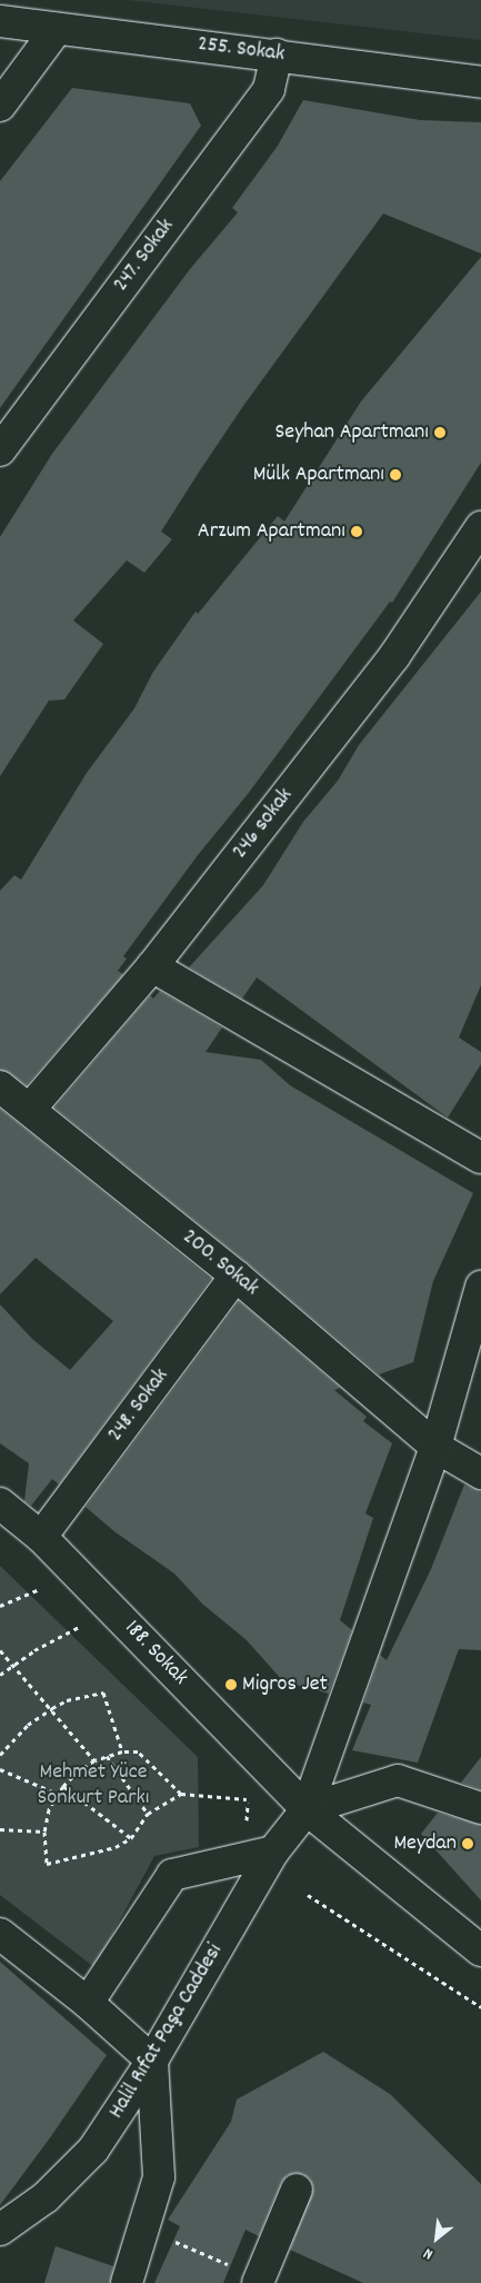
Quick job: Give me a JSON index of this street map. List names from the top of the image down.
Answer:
{
  "streets": {
    "street": [
      "255. Sokak",
      "247. Sokak",
      "246 sokak",
      "200. Sokak",
      "248. Sokak",
      "188. Sokak",
      "Halil Rıfat Paşa Caddesi"
    ]
  },
  "crossings": [
    ["255. Sokak", "247. Sokak"],
    ["246 sokak", "200. Sokak"],
    ["200. Sokak", "248. Sokak"],
    ["200. Sokak", "Halil Rıfat Paşa Caddesi"],
    ["248. Sokak", "188. Sokak"],
    ["188. Sokak", "Halil Rıfat Paşa Caddesi"]
  ],
  "parks": ["Mehmet Yüce Sonkurt Parkı"],
  "places": [
    "Seyhan Apartmanı",
    "Mülk Apartmanı",
    "Arzum Apartmanı",
    "Migros Jet",
    "Meydan"
  ],
  "north": "bottom left"
}
